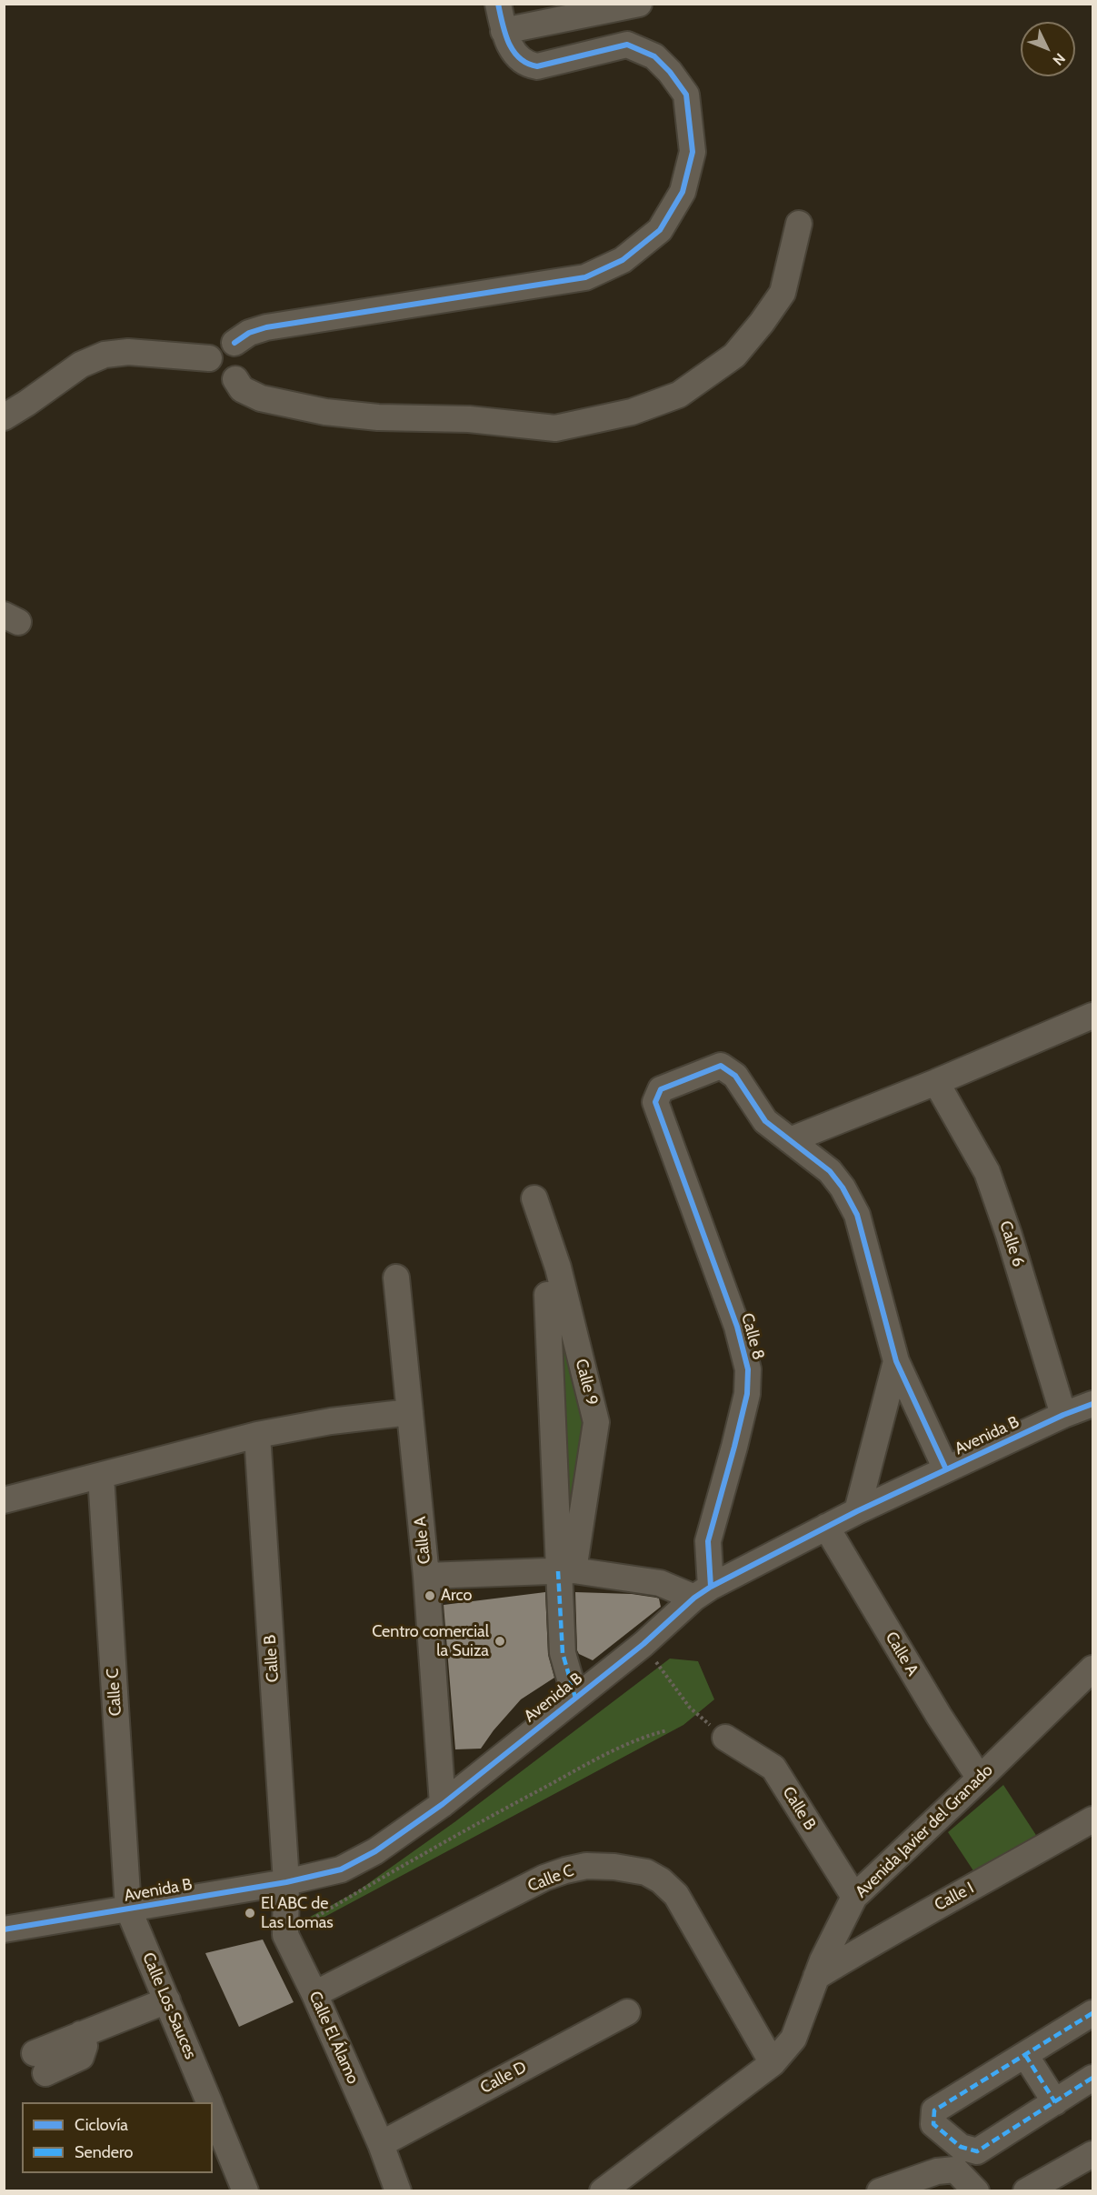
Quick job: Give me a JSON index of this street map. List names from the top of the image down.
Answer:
{
  "streets": {
    "street": [
      "Calle 6",
      "Calle 8",
      "Calle 9",
      "Avenida B",
      "Calle A",
      "Calle B",
      "Calle C",
      "Avenida Javier del Granado",
      "Calle I",
      "Calle Los Sauces",
      "Calle El Álamo",
      "Calle D"
    ]
  },
  "crossings": [
    ["Calle 6", "Avenida B"],
    ["Calle 8", "Avenida B"],
    ["Avenida B", "Calle A"],
    ["Avenida B", "Calle B"],
    ["Avenida B", "Calle C"],
    ["Avenida B", "Calle Los Sauces"],
    ["Avenida B", "Calle El Álamo"],
    ["Calle A", "Avenida Javier del Granado"],
    ["Calle B", "Avenida Javier del Granado"],
    ["Calle B", "Calle El Álamo"],
    ["Calle C", "Avenida Javier del Granado"],
    ["Calle C", "Calle Los Sauces"],
    ["Calle C", "Calle El Álamo"],
    ["Avenida Javier del Granado", "Calle I"],
    ["Calle El Álamo", "Calle D"]
  ],
  "places": ["Arco", "Centro comercial la Suiza", "El ABC de Las Lomas"],
  "legend": ["Ciclovía", "Sendero"],
  "north": "bottom right"
}
